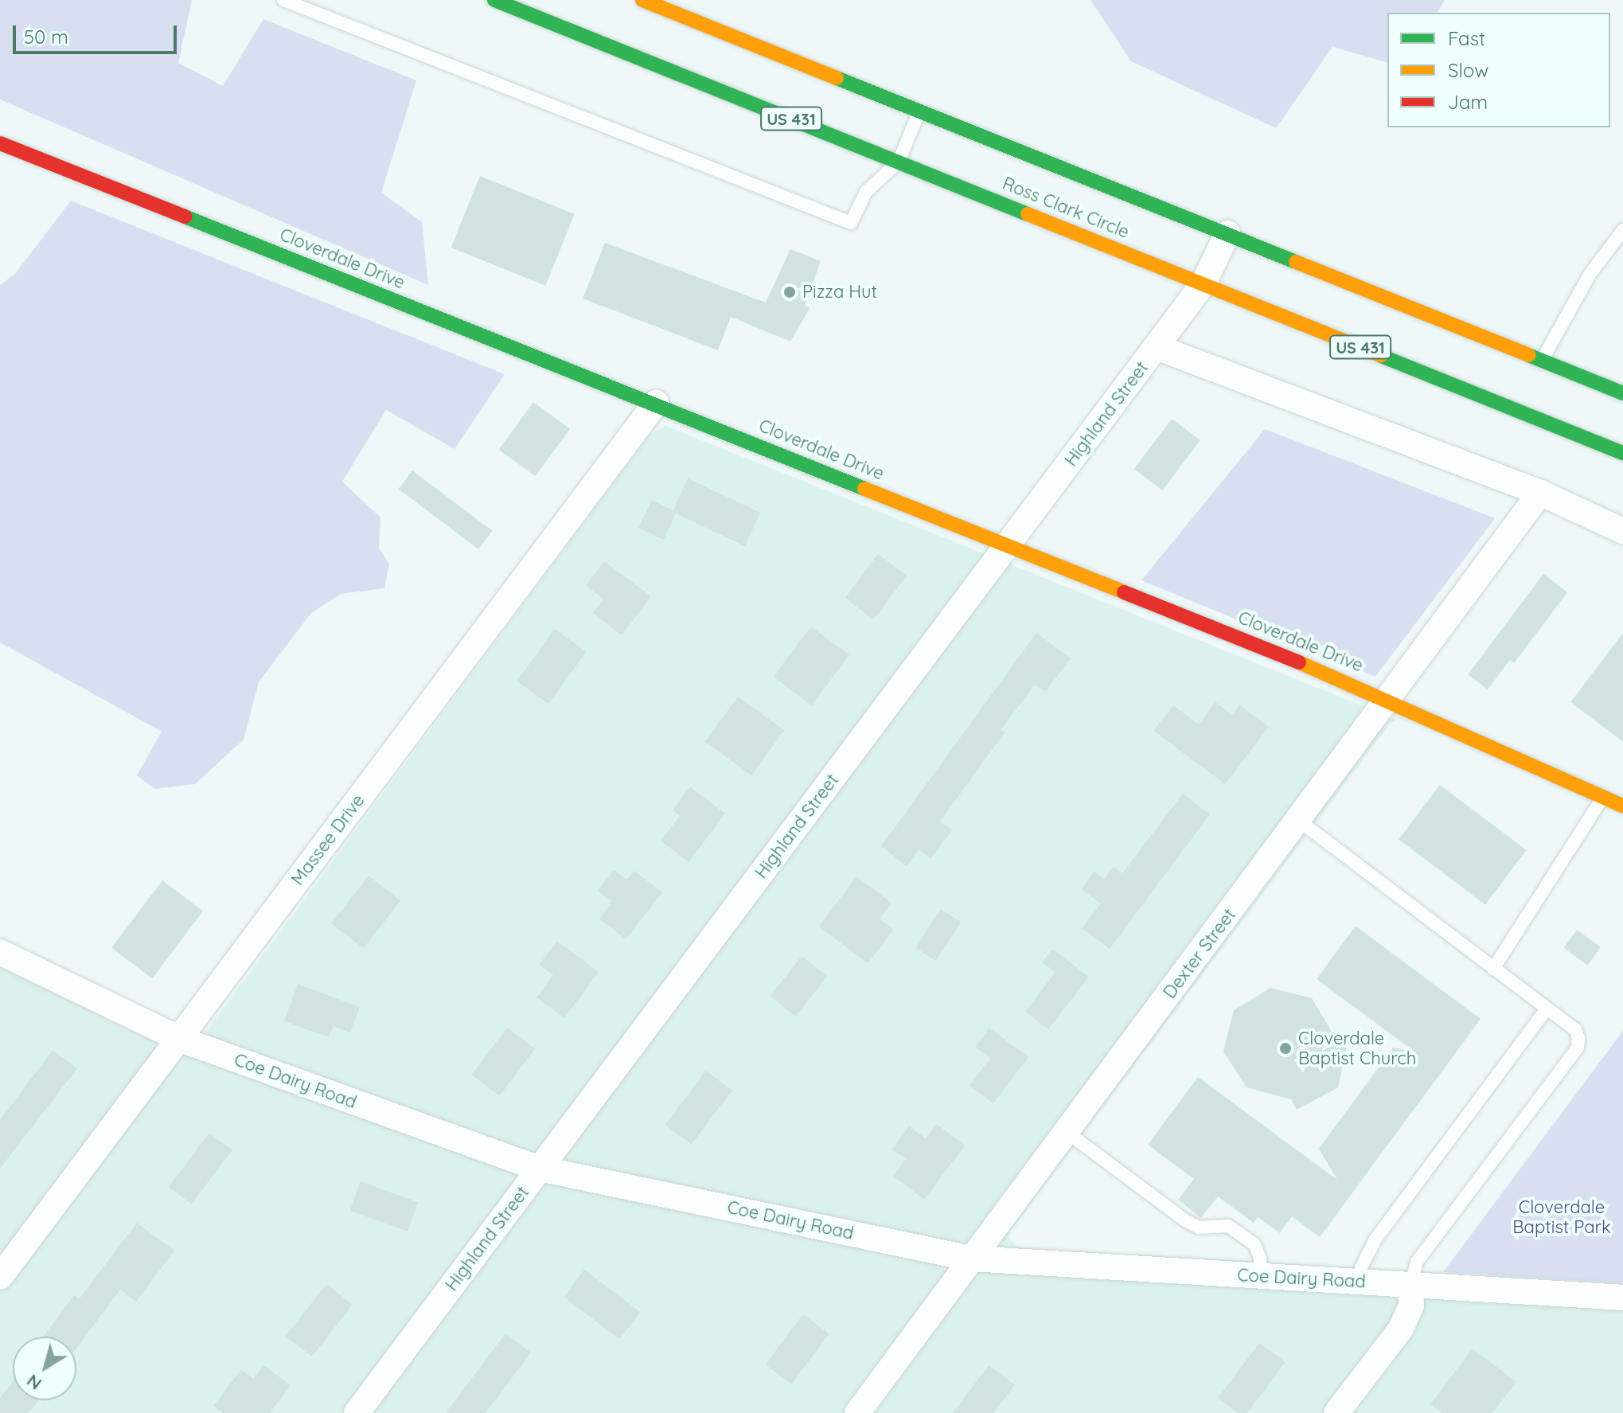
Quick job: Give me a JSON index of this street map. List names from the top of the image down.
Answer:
{
  "streets": {
    "main road": ["US 431", "Ross Clark Circle", "Cloverdale Drive"],
    "street": [
      "Highland Street",
      "Massee Drive",
      "Dexter Street",
      "Coe Dairy Road"
    ]
  },
  "crossings": [
    ["Ross Clark Circle", "Highland Street"],
    ["Cloverdale Drive", "Highland Street"],
    ["Cloverdale Drive", "Massee Drive"],
    ["Cloverdale Drive", "Dexter Street"],
    ["Highland Street", "Coe Dairy Road"],
    ["Massee Drive", "Coe Dairy Road"],
    ["Dexter Street", "Coe Dairy Road"]
  ],
  "parks": ["Cloverdale Baptist Park"],
  "places": ["Pizza Hut", "Cloverdale Baptist Church"],
  "legend": ["Fast", "Slow", "Jam"],
  "scale_bar": "50 m",
  "north": "bottom left"
}
